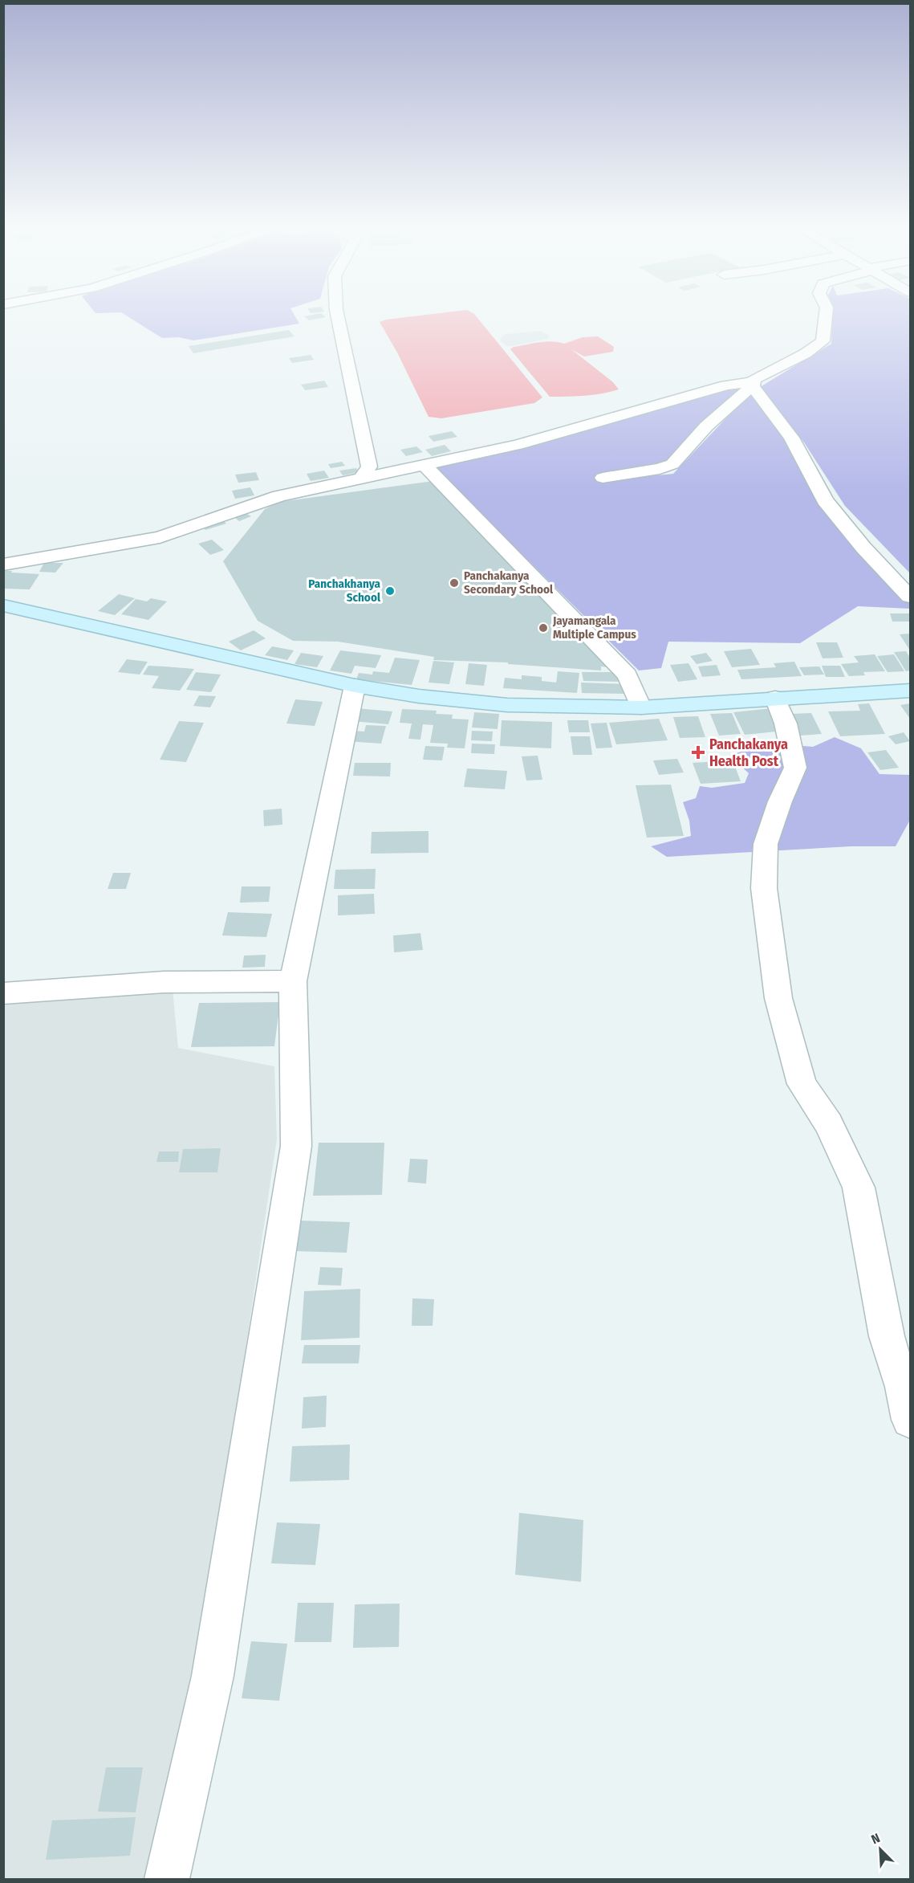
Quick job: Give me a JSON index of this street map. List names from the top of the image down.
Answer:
{
  "places": {
    "other": ["Panchakanya Secondary School", "Panchakhanya School", "Jayamangala Multiple Campus"],
    "health": ["Panchakanya Health Post"]
  },
  "north": "top left"
}
